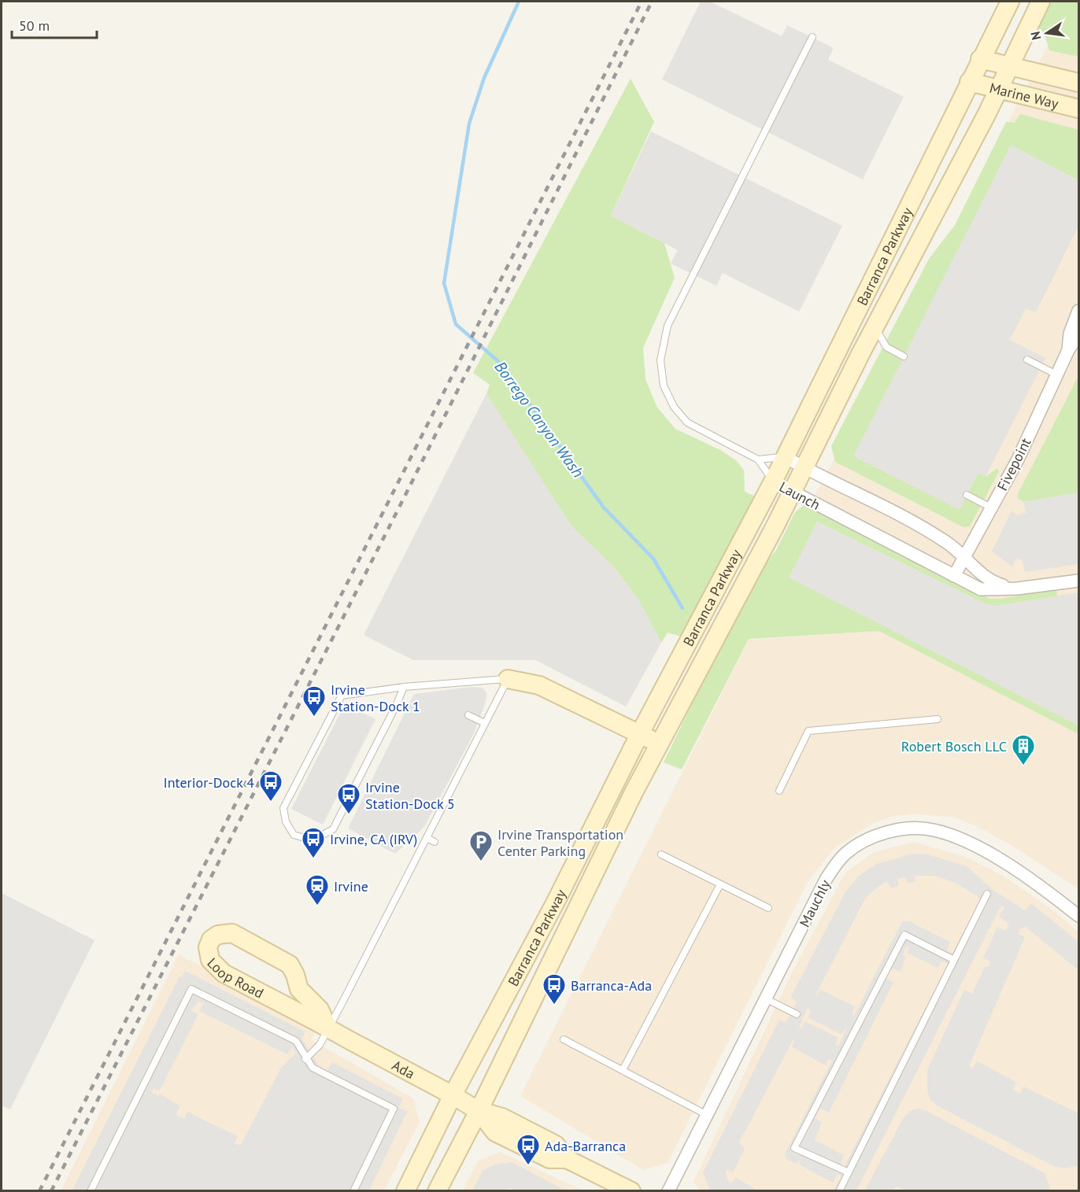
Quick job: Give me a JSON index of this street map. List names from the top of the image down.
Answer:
{
  "streets": {
    "main road": [
      "Marine Way",
      "Barranca Parkway",
      "Loop Road",
      "Ada"
    ],
    "street": ["Fivepoint", "Launch", "Mauchly"]
  },
  "crossings": [
    ["Marine Way", "Barranca Parkway"],
    ["Barranca Parkway", "Launch"],
    ["Barranca Parkway", "Ada"],
    ["Fivepoint", "Launch"],
    ["Loop Road", "Ada"]
  ],
  "water": ["Borrego Canyon Wash"],
  "places": {
    "bus stop": [
      "Irvine Station-Dock 1",
      "Interior-Dock 4",
      "Irvine Station-Dock 5",
      "Irvine, CA (IRV)",
      "Barranca-Ada",
      "Ada-Barranca"
    ],
    "building": ["Robert Bosch LLC"],
    "parking": ["Irvine Transportation Center Parking"],
    "station": ["Irvine"]
  },
  "scale_bar": "50 m",
  "north": "left"
}
